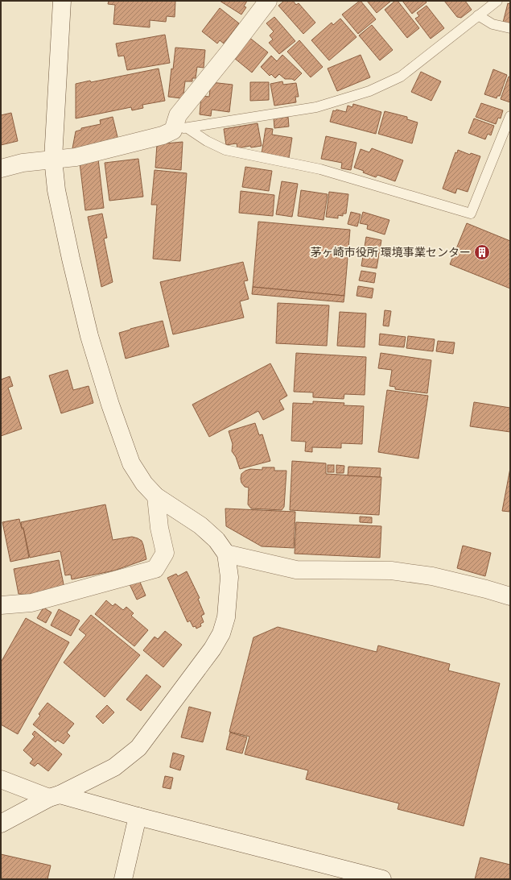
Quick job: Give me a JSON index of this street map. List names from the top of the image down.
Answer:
{
  "places": {
    "building": ["茅ヶ崎市役所 環境事業センター"]
  }
}
